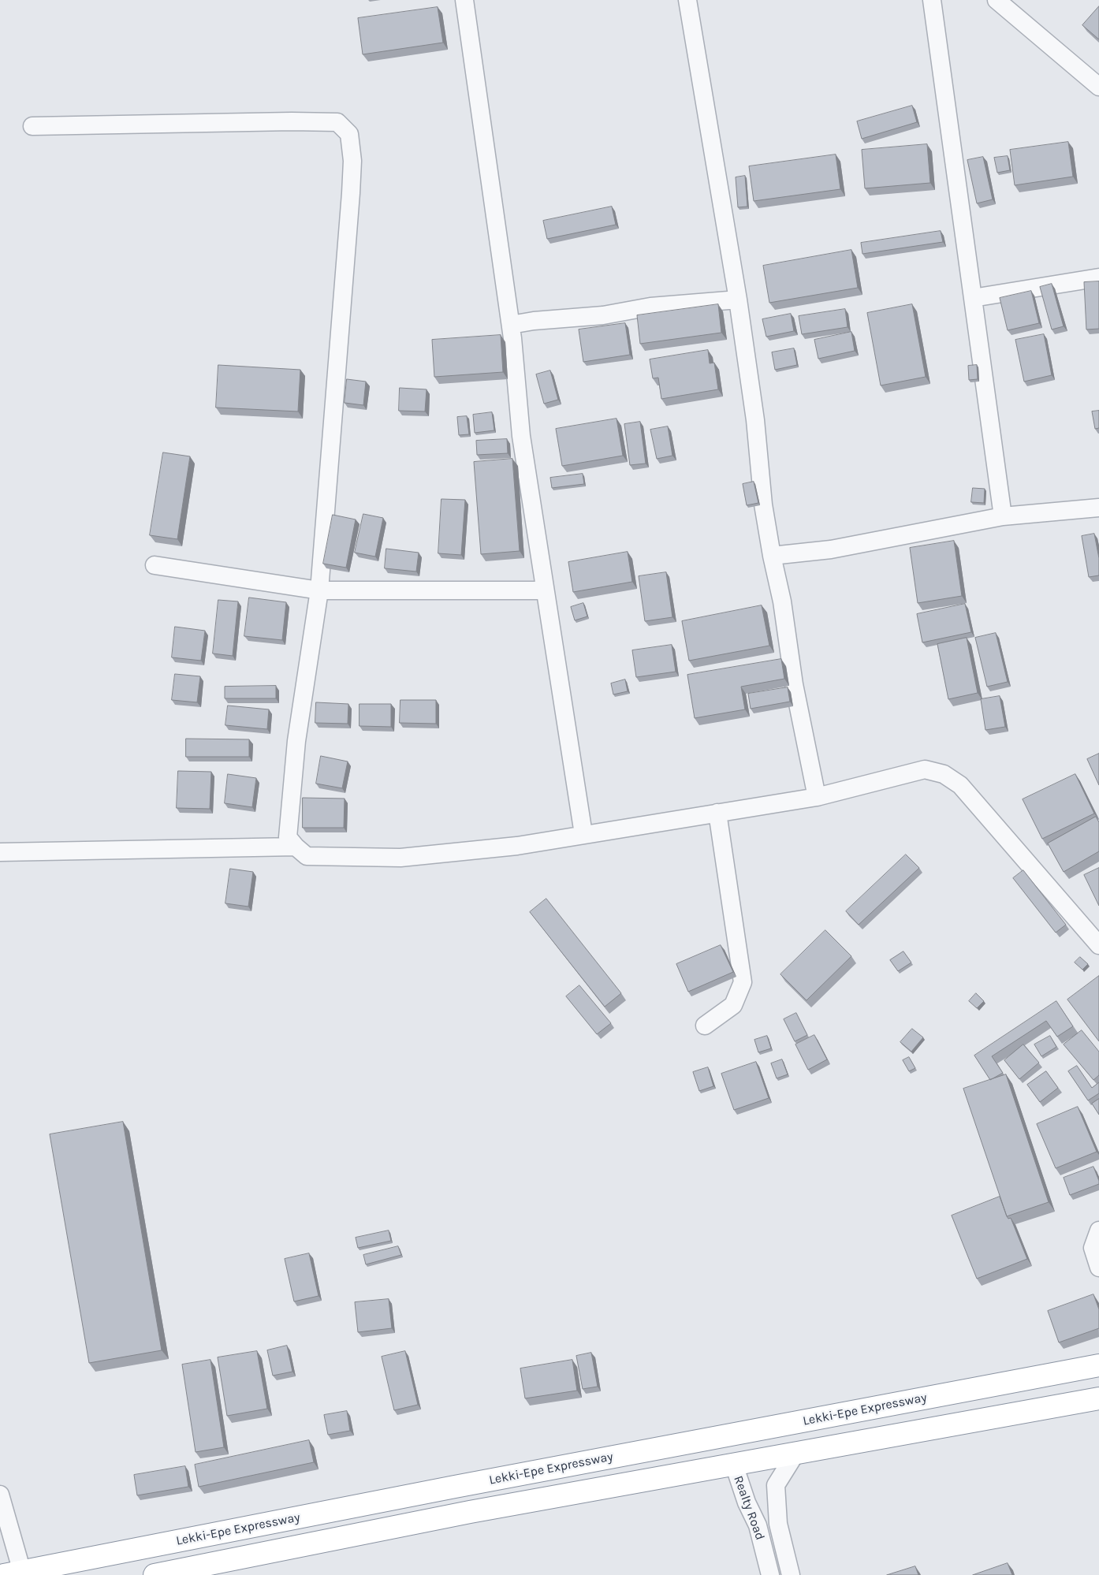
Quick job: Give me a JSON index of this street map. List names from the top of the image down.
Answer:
{
  "streets": {
    "highway": ["Lekki-Epe Expressway"],
    "street": ["Realty Road"]
  }
}
